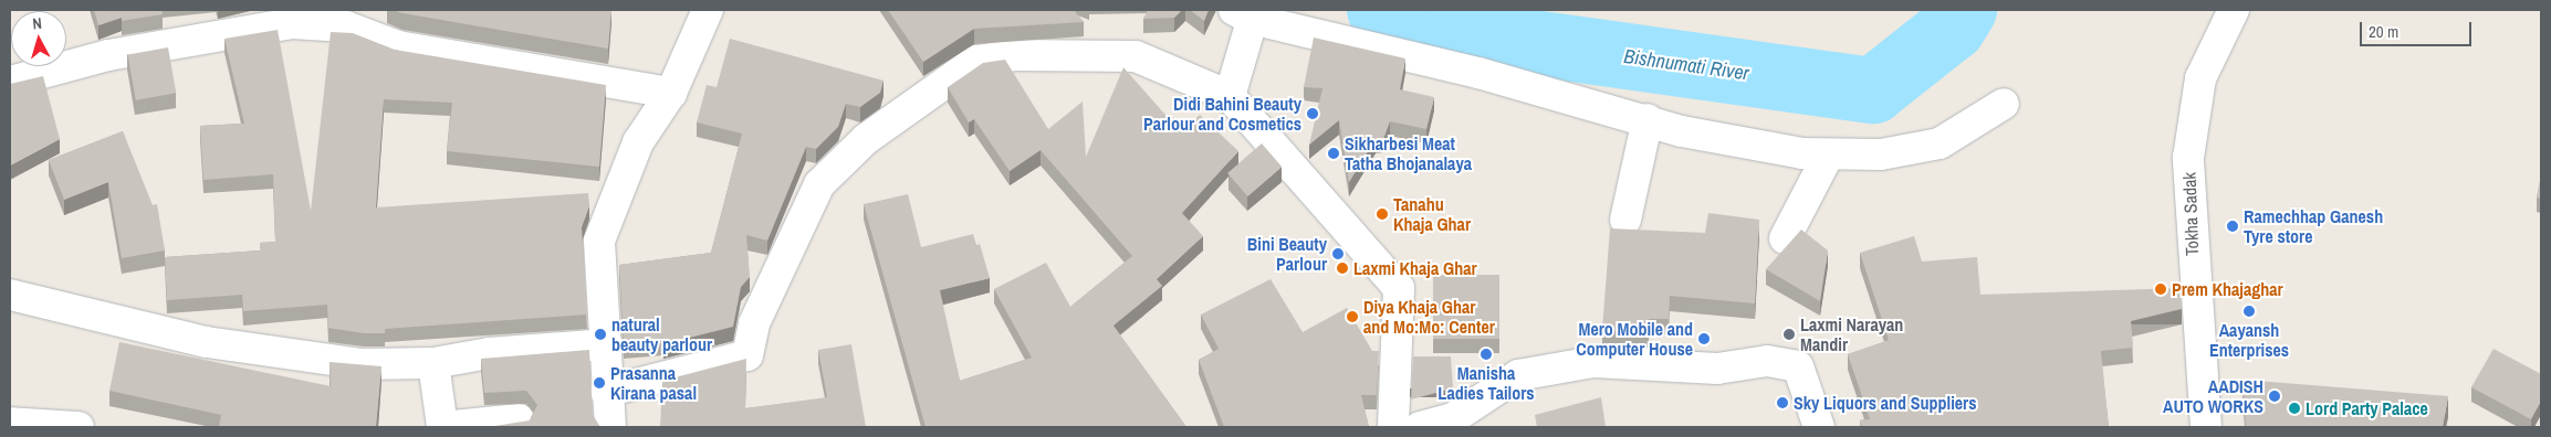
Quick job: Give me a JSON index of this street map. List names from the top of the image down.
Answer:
{
  "streets": {
    "street": ["Tokha Sadak"]
  },
  "water": ["Bishnumati River"],
  "places": [
    "Didi Bahini Beauty Parlour and Cosmetics",
    "Sikharbesi Meat Tatha Bhojanalaya",
    "Tanahu Khaja Ghar",
    "Ramechhap Ganesh Tyre store",
    "Bini Beauty Parlour",
    "Laxmi Khaja Ghar",
    "Prem Khajaghar",
    "Aayansh Enterprises",
    "Diya Khaja Ghar and Mo:Mo: Center",
    "natural beauty parlour",
    "Laxmi Narayan Mandir",
    "Mero Mobile and Computer House",
    "Manisha Ladies Tailors",
    "Prasanna Kirana pasal",
    "AADISH AUTO WORKS",
    "Sky Liquors and Suppliers",
    "Lord Party Palace"
  ],
  "scale_bar": "20 m",
  "north": "top"
}
